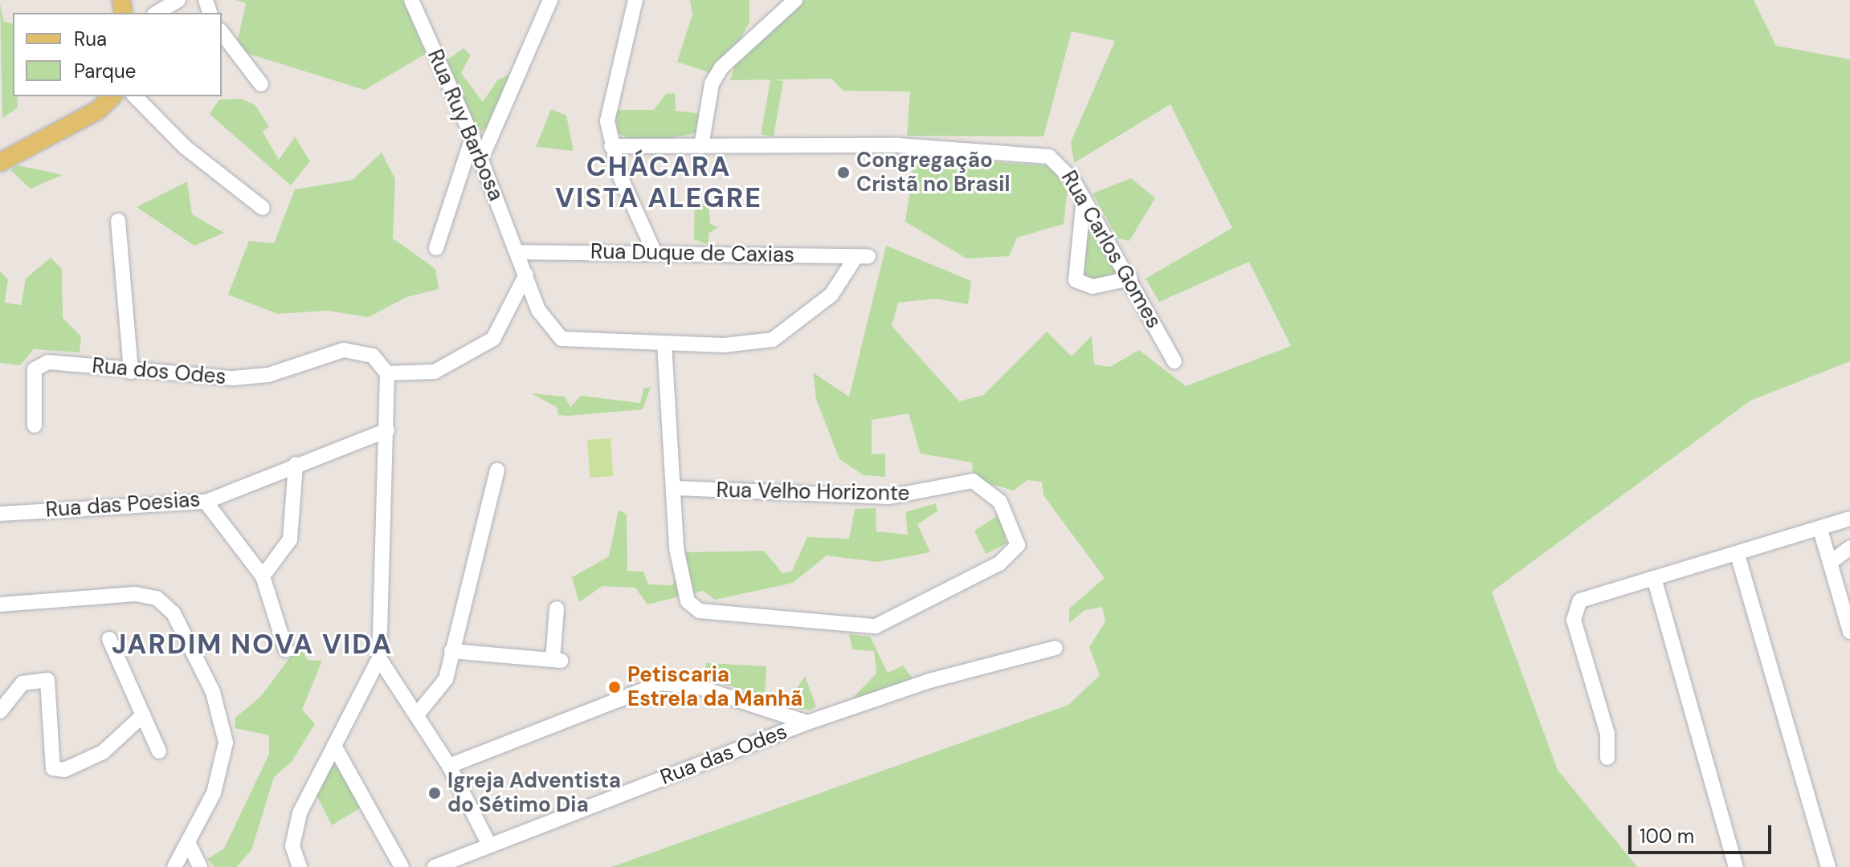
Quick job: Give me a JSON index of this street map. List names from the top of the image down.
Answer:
{
  "streets": {
    "street": [
      "Rua Ruy Barbosa",
      "Rua Carlos Gomes",
      "Rua Duque de Caxias",
      "Rua dos Odes",
      "Rua Velho Horizonte",
      "Rua das Poesias",
      "Rua das Odes"
    ]
  },
  "crossings": [
    ["Rua Ruy Barbosa", "Rua Duque de Caxias"],
    ["Rua Ruy Barbosa", "Rua Velho Horizonte"]
  ],
  "districts": ["CHÁCARA VISTA ALEGRE", "JARDIM NOVA VIDA"],
  "places": ["Congregação Cristã no Brasil", "Petiscaria Estrela da Manhã", "Igreja Adventista do Sétimo Dia"],
  "legend": ["Rua", "Parque"],
  "scale_bar": "100 m"
}
